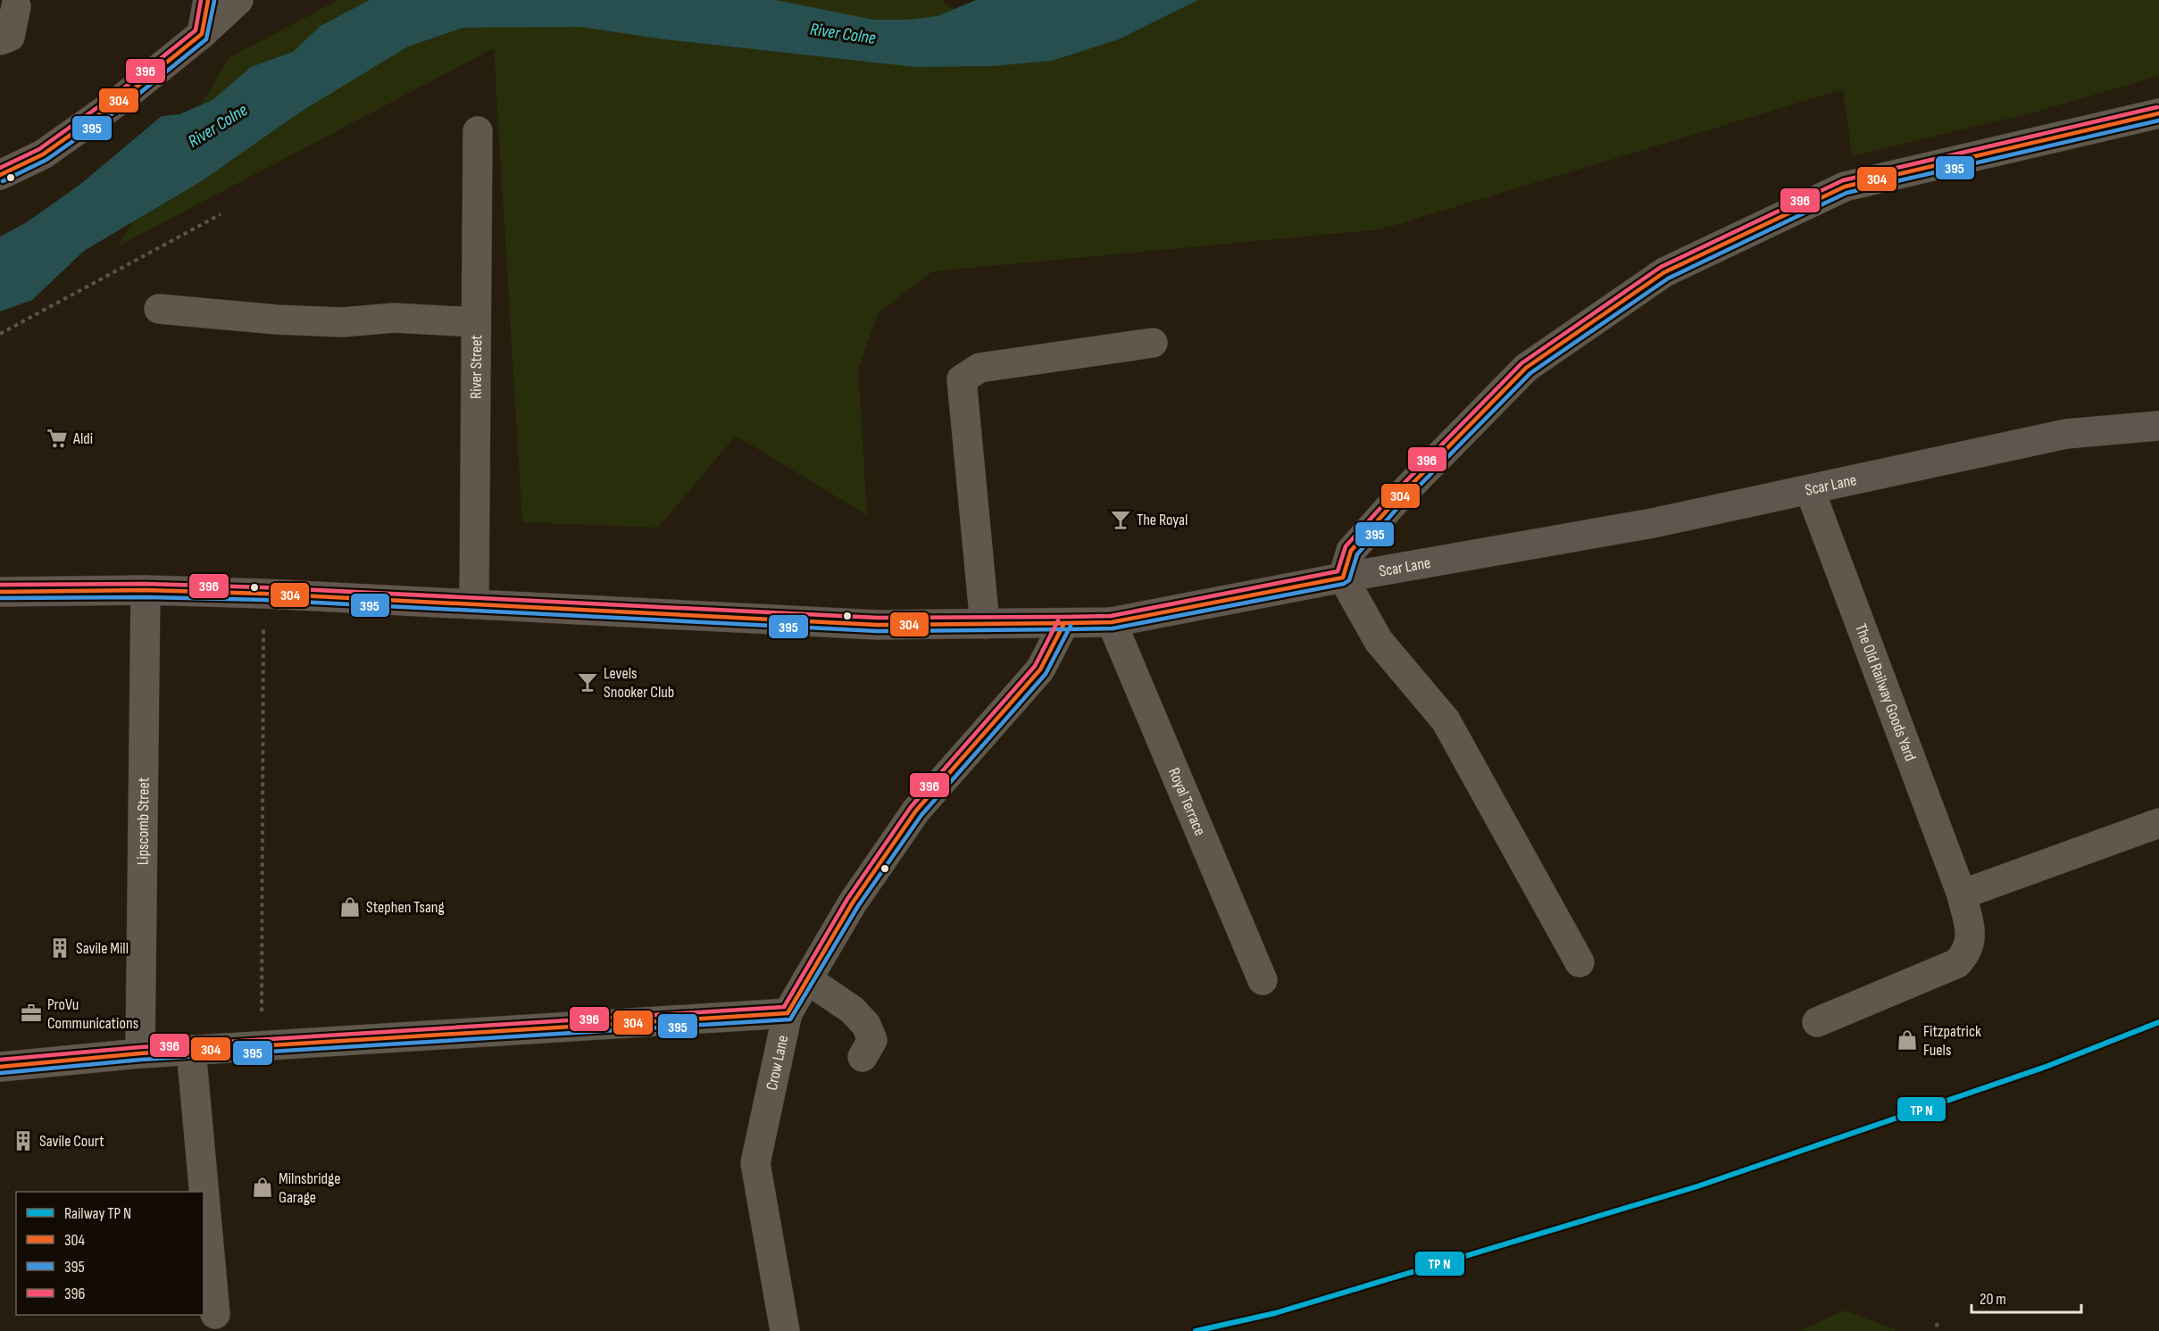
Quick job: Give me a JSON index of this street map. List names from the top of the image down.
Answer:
{
  "streets": {
    "main road": ["Scar Lane"],
    "street": [
      "River Street",
      "The Old Railway Goods Yard",
      "Royal Terrace",
      "Lipscomb Street",
      "Crow Lane"
    ]
  },
  "crossings": [
    ["River Street", "Scar Lane"],
    ["Scar Lane", "The Old Railway Goods Yard"],
    ["Scar Lane", "Royal Terrace"],
    ["Scar Lane", "Lipscomb Street"],
    ["Scar Lane", "Crow Lane"]
  ],
  "water": ["River Colne"],
  "places": {
    "supermarket": ["Aldi"],
    "bar": ["The Royal", "Levels Snooker Club"],
    "shop": ["Stephen Tsang", "Fitzpatrick Fuels", "Milnsbridge Garage"],
    "building": ["Savile Mill", "Savile Court"],
    "office": ["ProVu Communications"]
  },
  "lines": ["transit line 304", "transit line 396", "transit line 395"],
  "legend": [
    "Railway TP N",
    "304",
    "395",
    "396"
  ],
  "scale_bar": "20 m"
}
